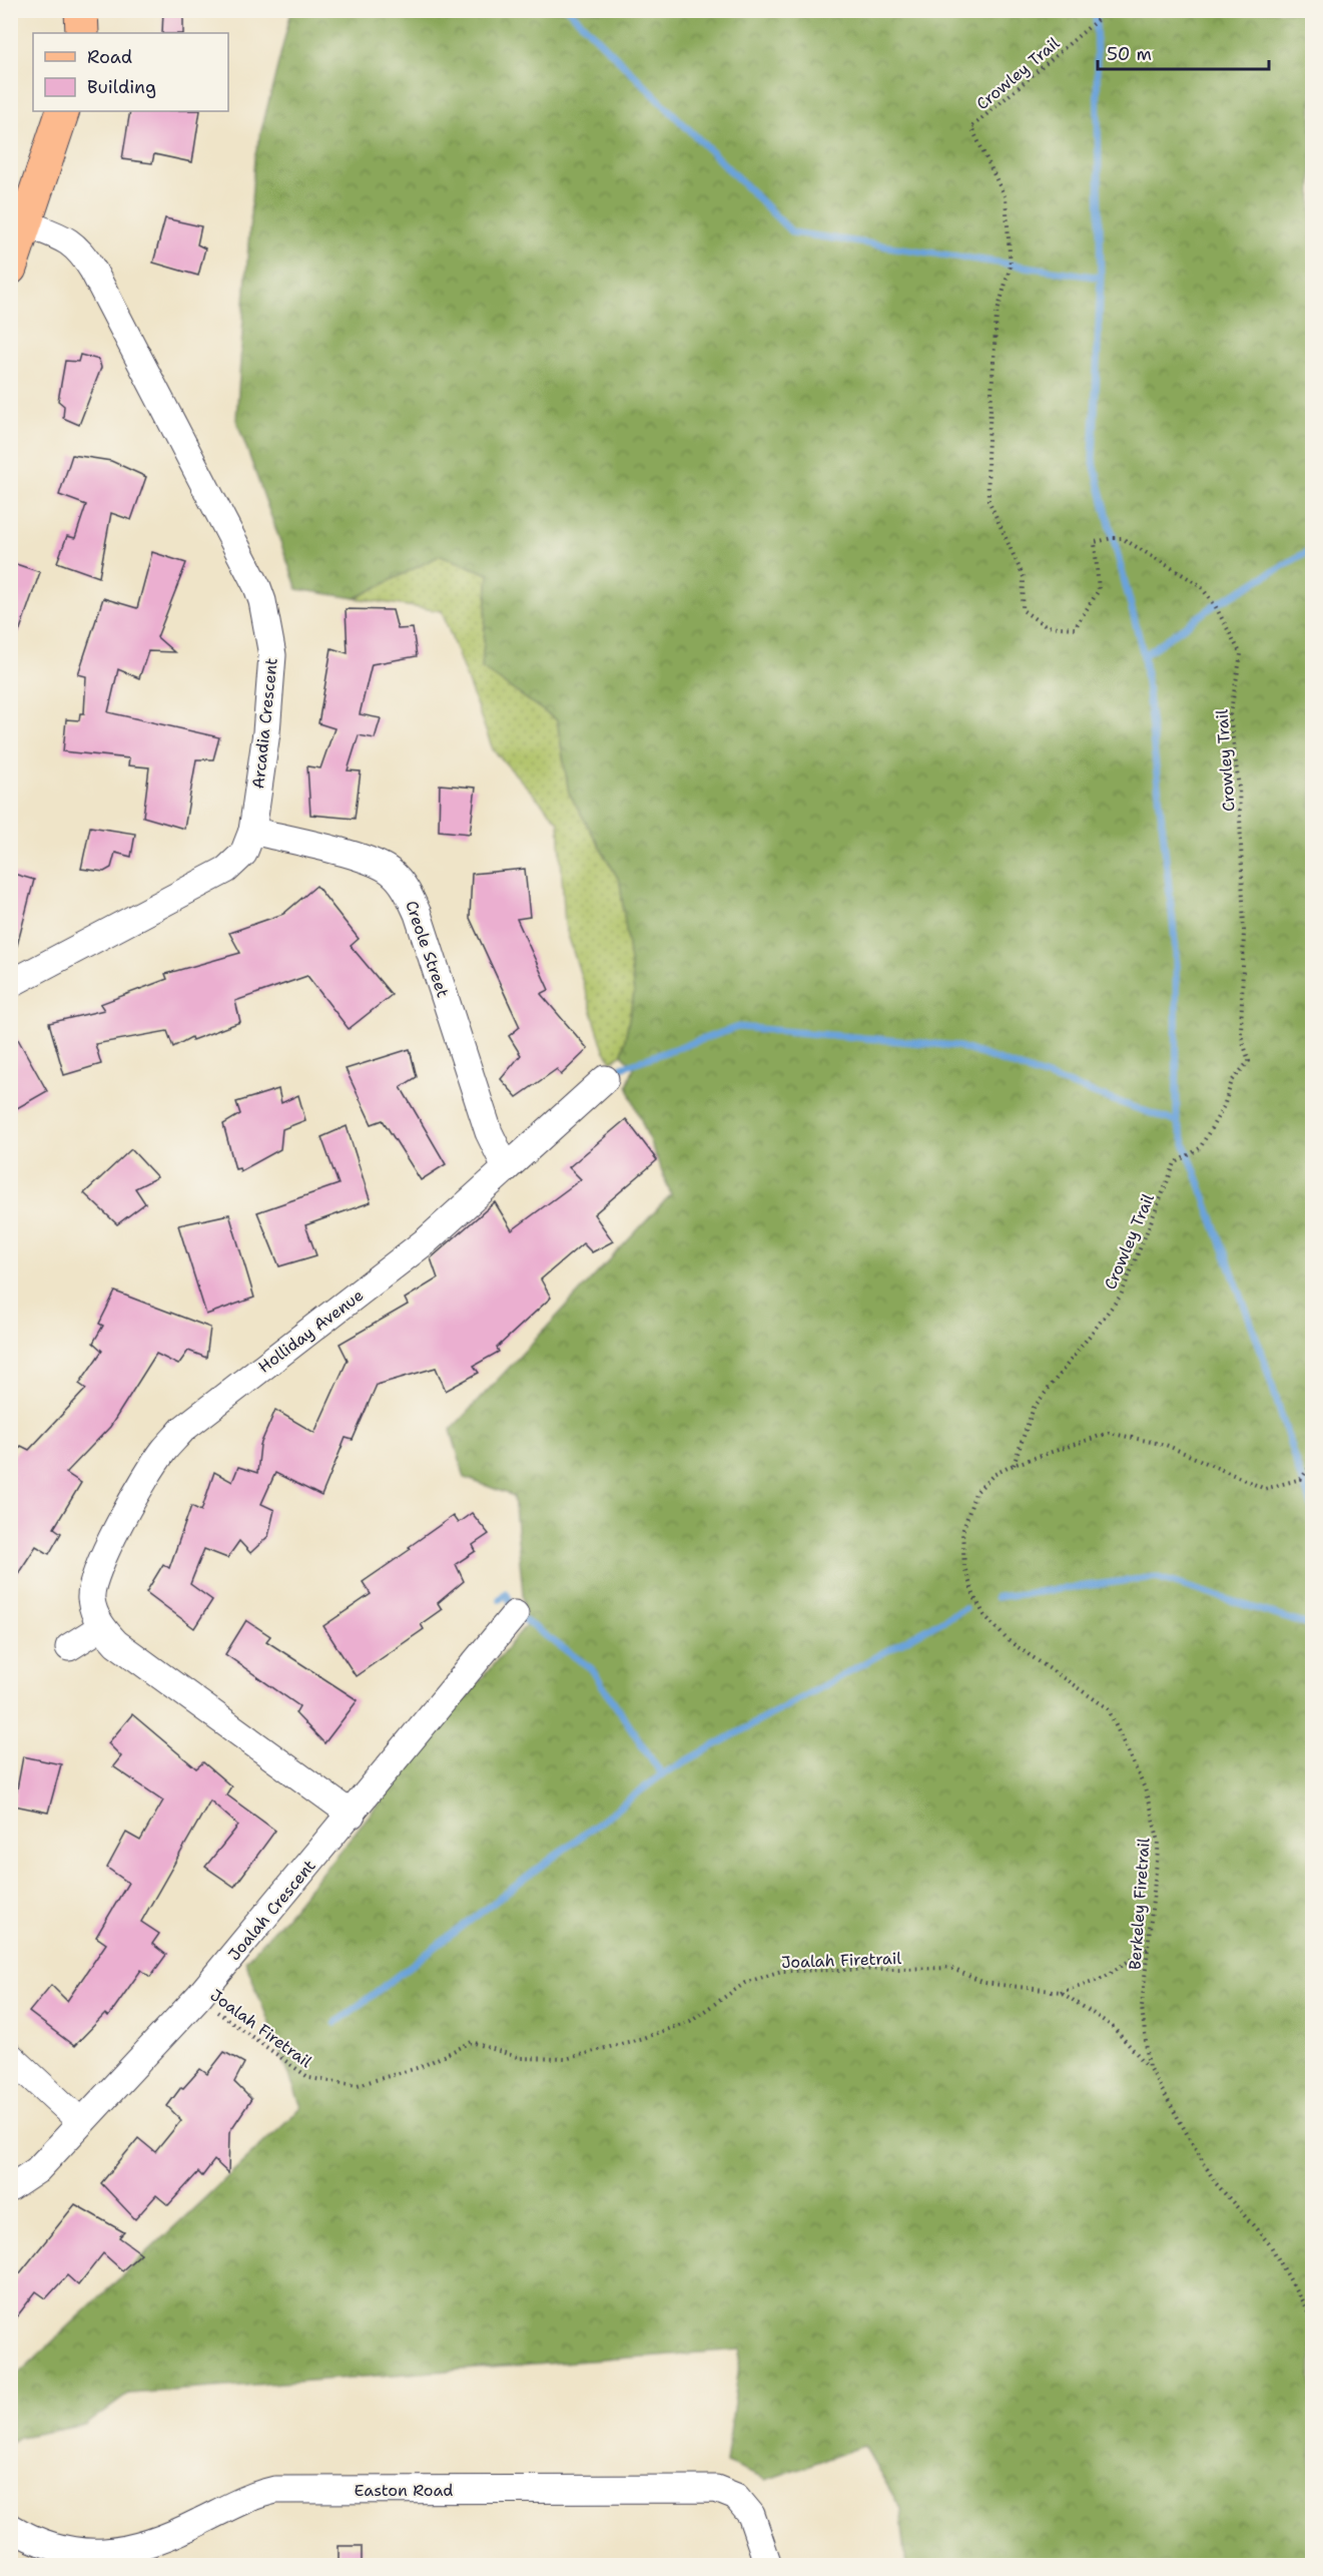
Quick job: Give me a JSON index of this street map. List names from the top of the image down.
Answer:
{
  "streets": {
    "street": [
      "Arcadia Crescent",
      "Creole Street",
      "Holliday Avenue",
      "Joalah Crescent",
      "Easton Road"
    ],
    "path": ["Crowley Trail", "Berkeley Firetrail", "Joalah Firetrail"]
  },
  "crossings": [
    ["Crowley Trail", "Berkeley Firetrail"],
    ["Arcadia Crescent", "Creole Street"],
    ["Creole Street", "Holliday Avenue"],
    ["Holliday Avenue", "Joalah Crescent"],
    ["Berkeley Firetrail", "Joalah Firetrail"],
    ["Joalah Crescent", "Joalah Firetrail"]
  ],
  "legend": ["Road", "Building"],
  "scale_bar": "50 m"
}
